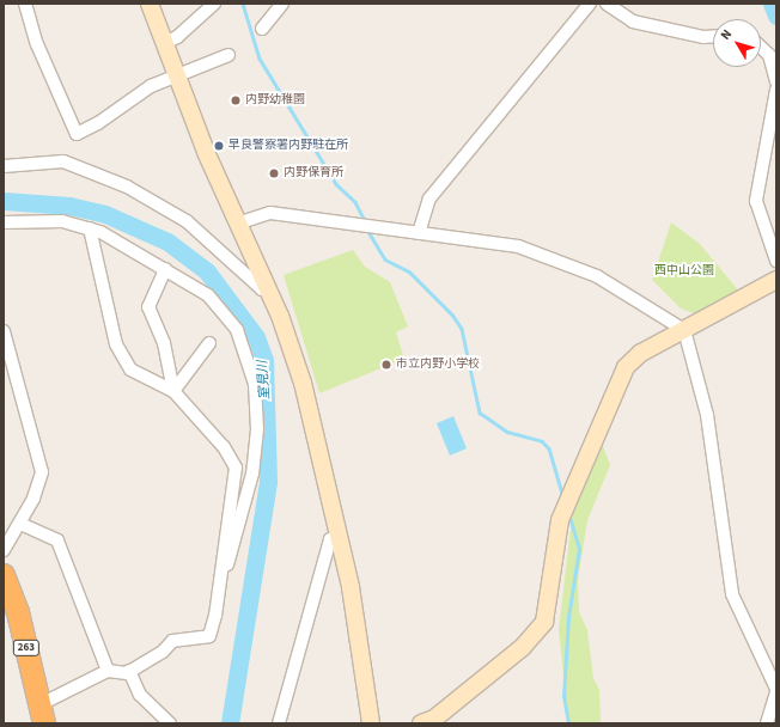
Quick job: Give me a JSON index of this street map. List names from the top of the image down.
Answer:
{
  "streets": {
    "highway": ["263"]
  },
  "water": ["室見川"],
  "parks": ["西中山公園"],
  "places": [
    "内野幼稚園",
    "早良警察署内野駐在所",
    "内野保育所",
    "市立内野小学校"
  ],
  "north": "top left"
}
